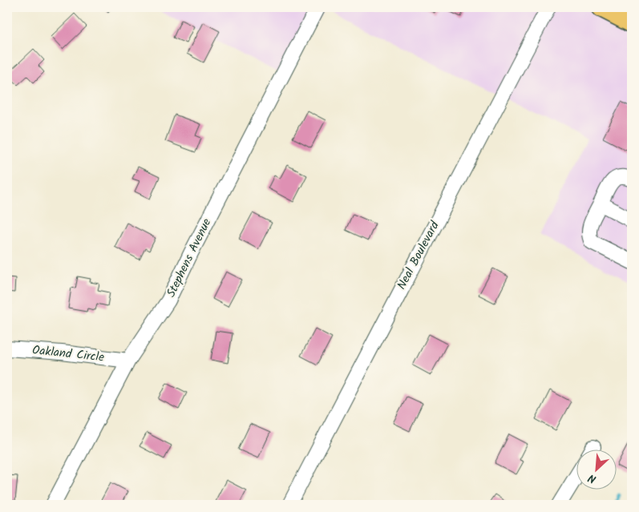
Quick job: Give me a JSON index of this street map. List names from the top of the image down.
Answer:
{
  "streets": {
    "street": ["Neal Boulevard", "Stephens Avenue", "Oakland Circle"]
  },
  "crossings": [
    ["Stephens Avenue", "Oakland Circle"]
  ],
  "north": "bottom left"
}
